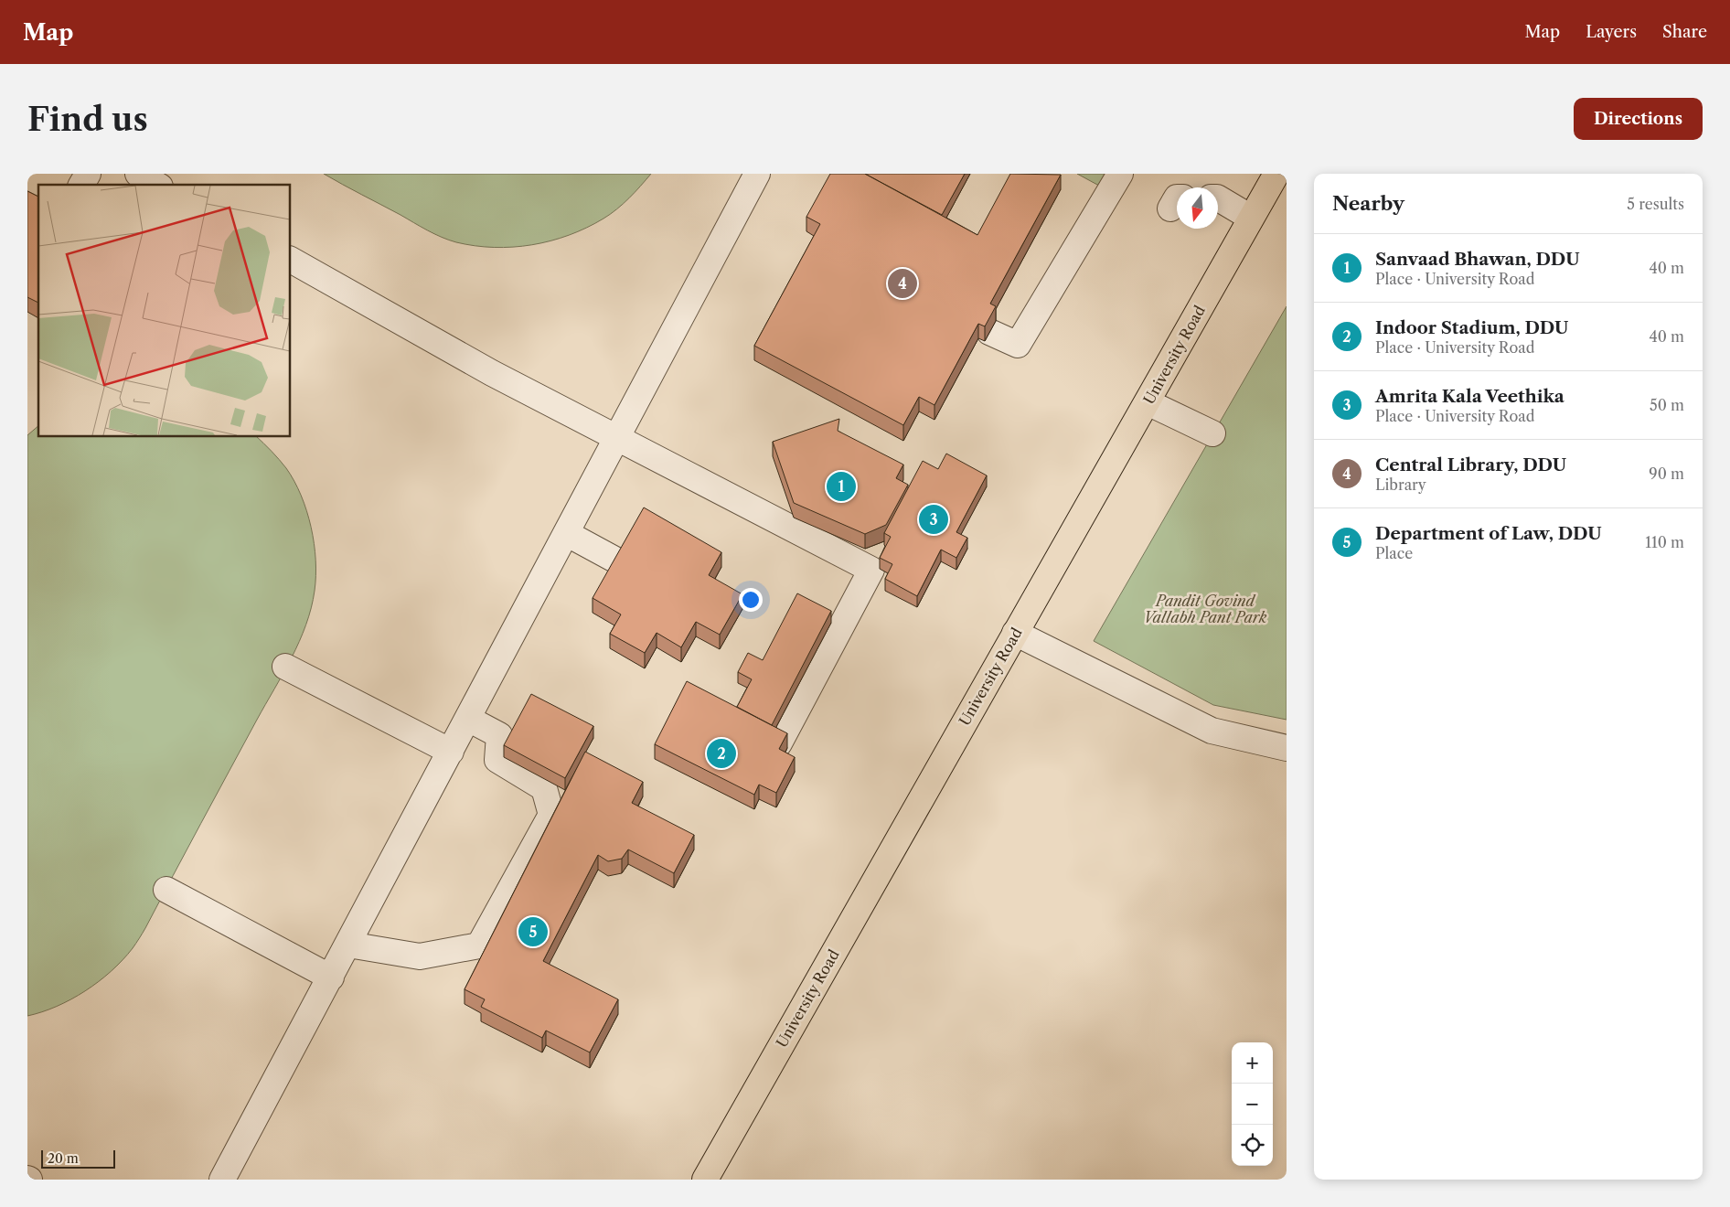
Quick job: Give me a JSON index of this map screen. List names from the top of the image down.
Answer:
{
  "streets": {
    "main road": ["University Road"]
  },
  "parks": ["Pandit Govind Vallabh Pant Park"],
  "scale_bar": "20 m",
  "north": "bottom",
  "page": {
    "header": "Map",
    "nav": ["Map", "Layers", "Share"],
    "buttons": "Directions",
    "title": "Find us",
    "heading": ["Nearby", "5 results"],
    "list": [
      {
        "mark": "1",
        "name": "Sanvaad Bhawan, DDU",
        "note": "Place · University Road",
        "value": "40 m"
      },
      {
        "mark": "2",
        "name": "Indoor Stadium, DDU",
        "note": "Place · University Road",
        "value": "40 m"
      },
      {
        "mark": "3",
        "name": "Amrita Kala Veethika",
        "note": "Place · University Road",
        "value": "50 m"
      },
      {
        "mark": "4",
        "name": "Central Library, DDU",
        "note": "Library",
        "value": "90 m"
      },
      {
        "mark": "5",
        "name": "Department of Law, DDU",
        "note": "Place",
        "value": "110 m"
      }
    ],
    "pins": [
      "4",
      "1",
      "3",
      "2",
      "5"
    ],
    "map_buttons": ["+", "−"],
    "scale": "20 m"
  }
}
